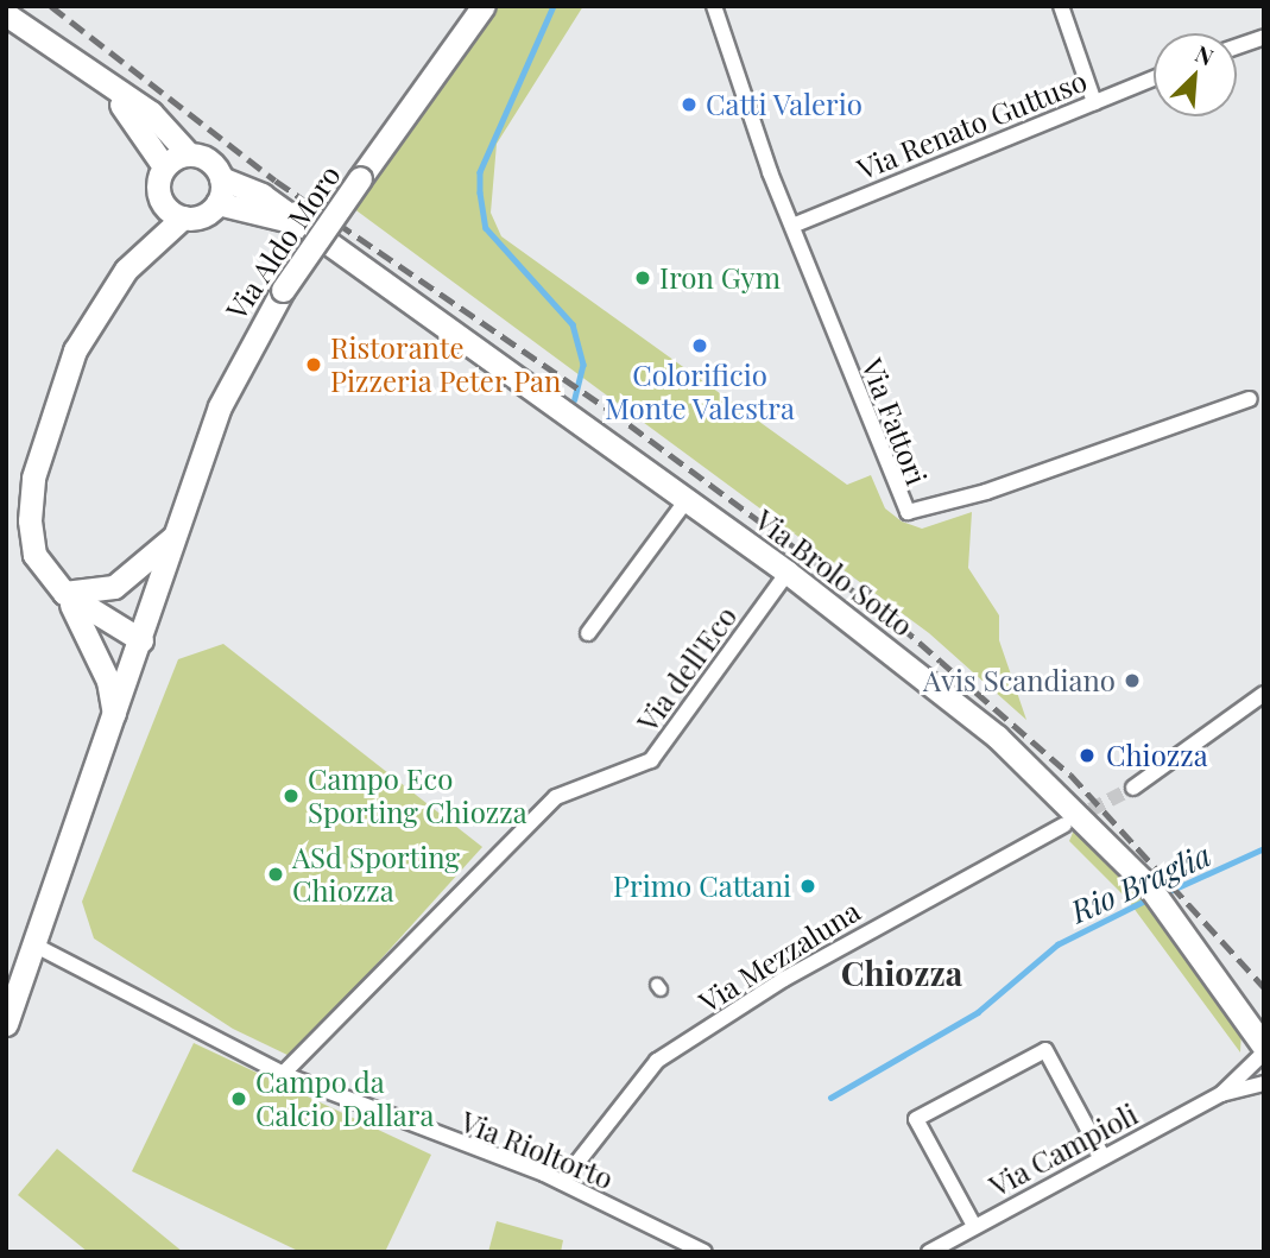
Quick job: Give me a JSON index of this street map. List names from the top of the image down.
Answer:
{
  "streets": {
    "main road": ["Via Aldo Moro", "Via Brolo Sotto"],
    "street": [
      "Via Renato Guttuso",
      "Via Fattori",
      "Via dell'Eco",
      "Via Mezzaluna",
      "Via Rioltorto",
      "Via Campioli"
    ]
  },
  "crossings": [
    ["Via Renato Guttuso", "Via Fattori"],
    ["Via Aldo Moro", "Via Rioltorto"],
    ["Via Brolo Sotto", "Via dell'Eco"],
    ["Via Brolo Sotto", "Via Campioli"],
    ["Via dell'Eco", "Via Rioltorto"],
    ["Via Mezzaluna", "Via Rioltorto"]
  ],
  "districts": ["Chiozza"],
  "water": ["Rio Braglia"],
  "places": [
    "Catti Valerio",
    "Iron Gym",
    "Colorificio Monte Valestra",
    "Ristorante Pizzeria Peter Pan",
    "Avis Scandiano",
    "Chiozza",
    "Campo Eco Sporting Chiozza",
    "ASd Sporting Chiozza",
    "Primo Cattani",
    "Campo da Calcio Dallara"
  ],
  "north": "top right"
}
